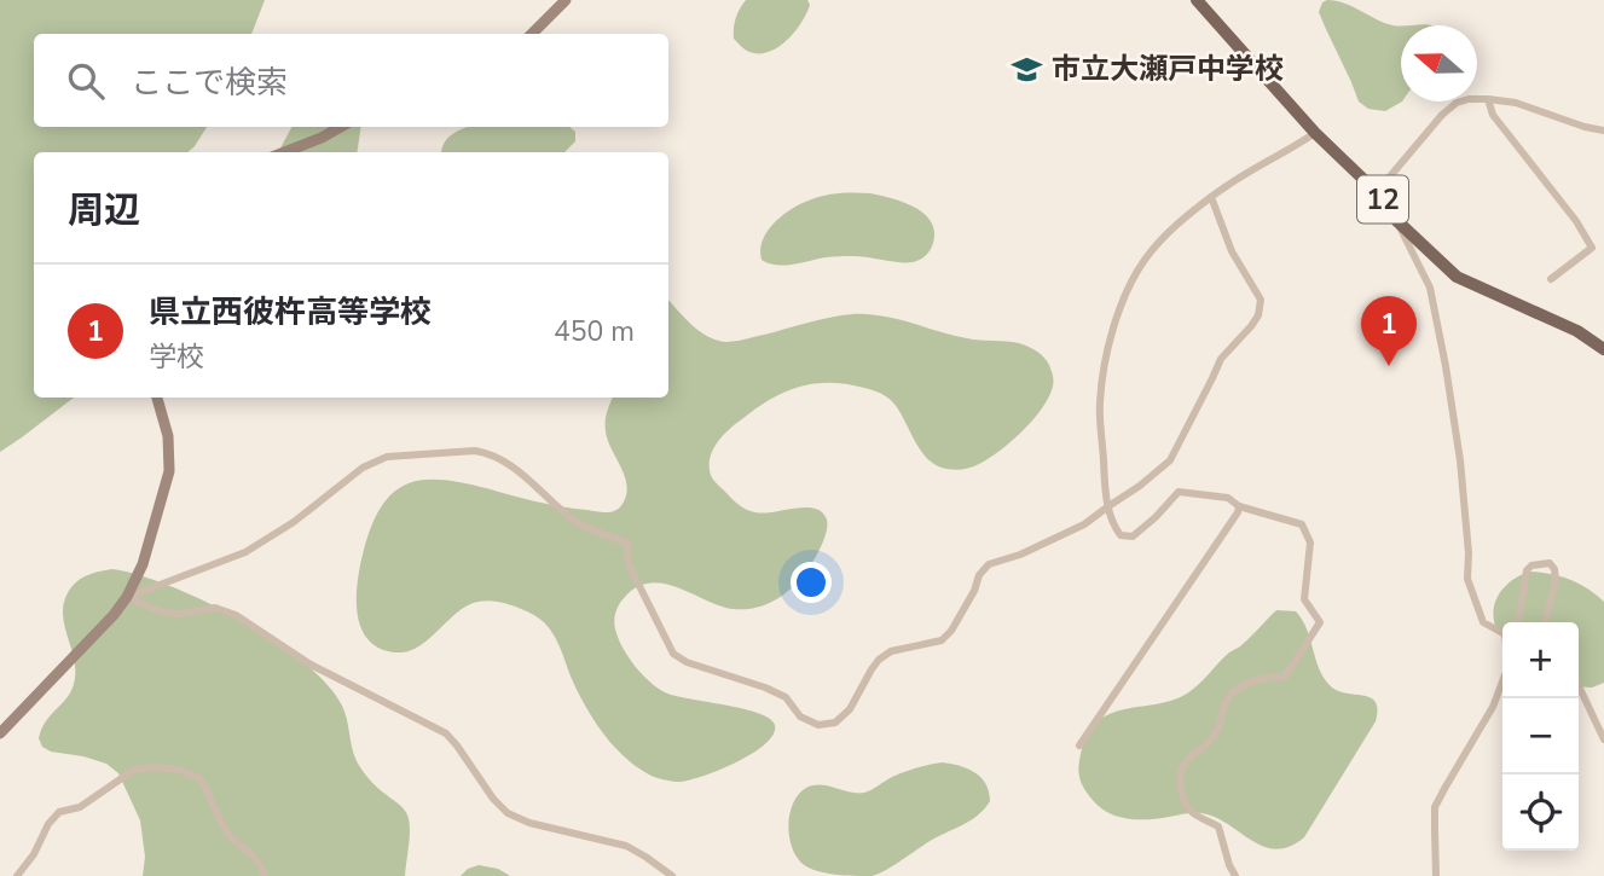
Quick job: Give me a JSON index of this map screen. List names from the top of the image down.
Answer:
{
  "streets": {
    "main road": ["12"]
  },
  "places": {
    "school or university": ["市立大瀬戸中学校"]
  },
  "north": "left",
  "page": {
    "search": "ここで検索",
    "heading": "周辺",
    "list": [
      {
        "mark": "1",
        "name": "県立西彼杵高等学校",
        "note": "学校",
        "value": "450 m"
      }
    ],
    "pins": "1",
    "map_buttons": ["+", "−"]
  }
}
